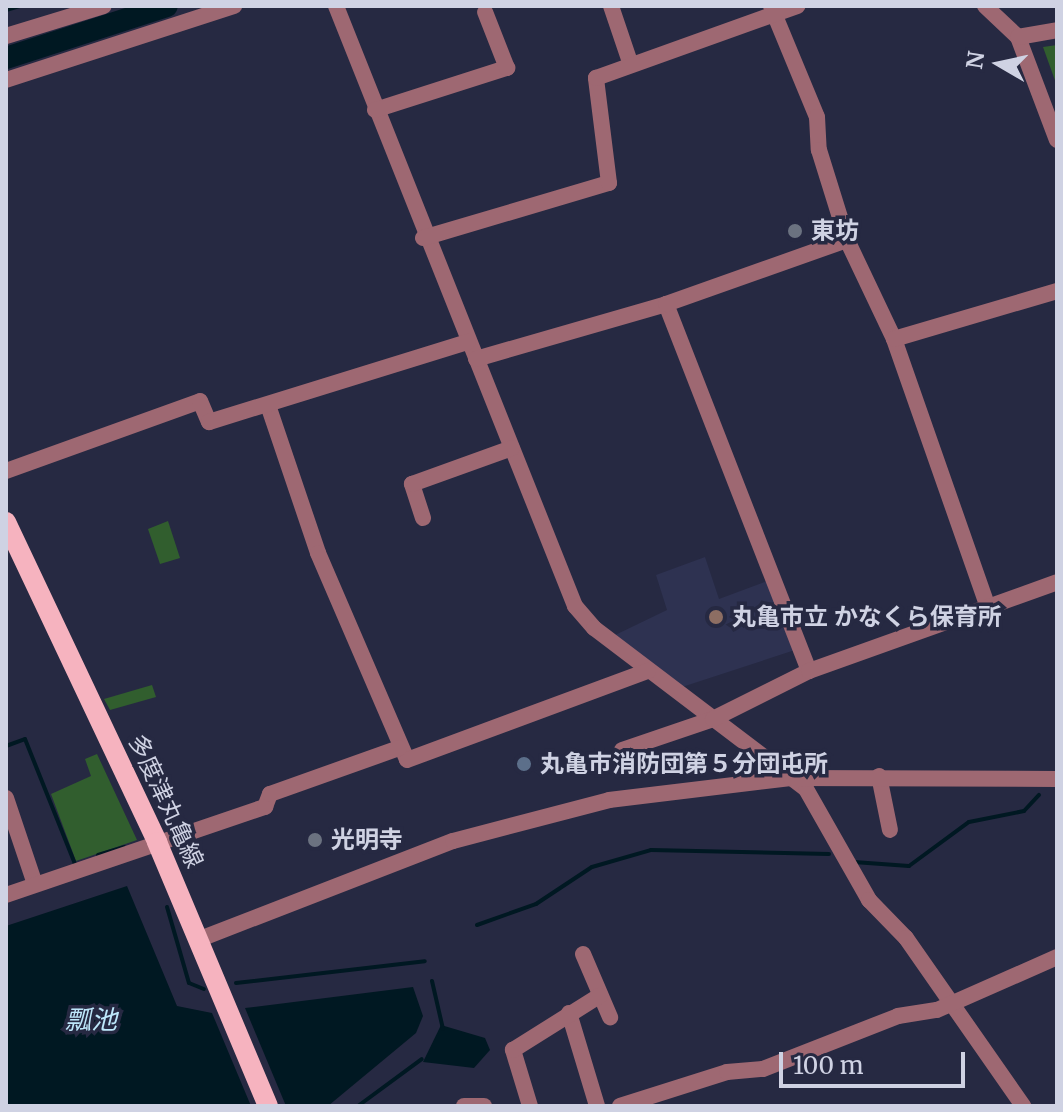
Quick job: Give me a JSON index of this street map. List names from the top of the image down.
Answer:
{
  "streets": {
    "main road": ["多度津丸亀線"]
  },
  "water": ["瓢池"],
  "places": [
    "東坊",
    "丸亀市立 かなくら保育所",
    "丸亀市消防団第５分団屯所",
    "光明寺"
  ],
  "scale_bar": "100 m",
  "north": "left"
}
